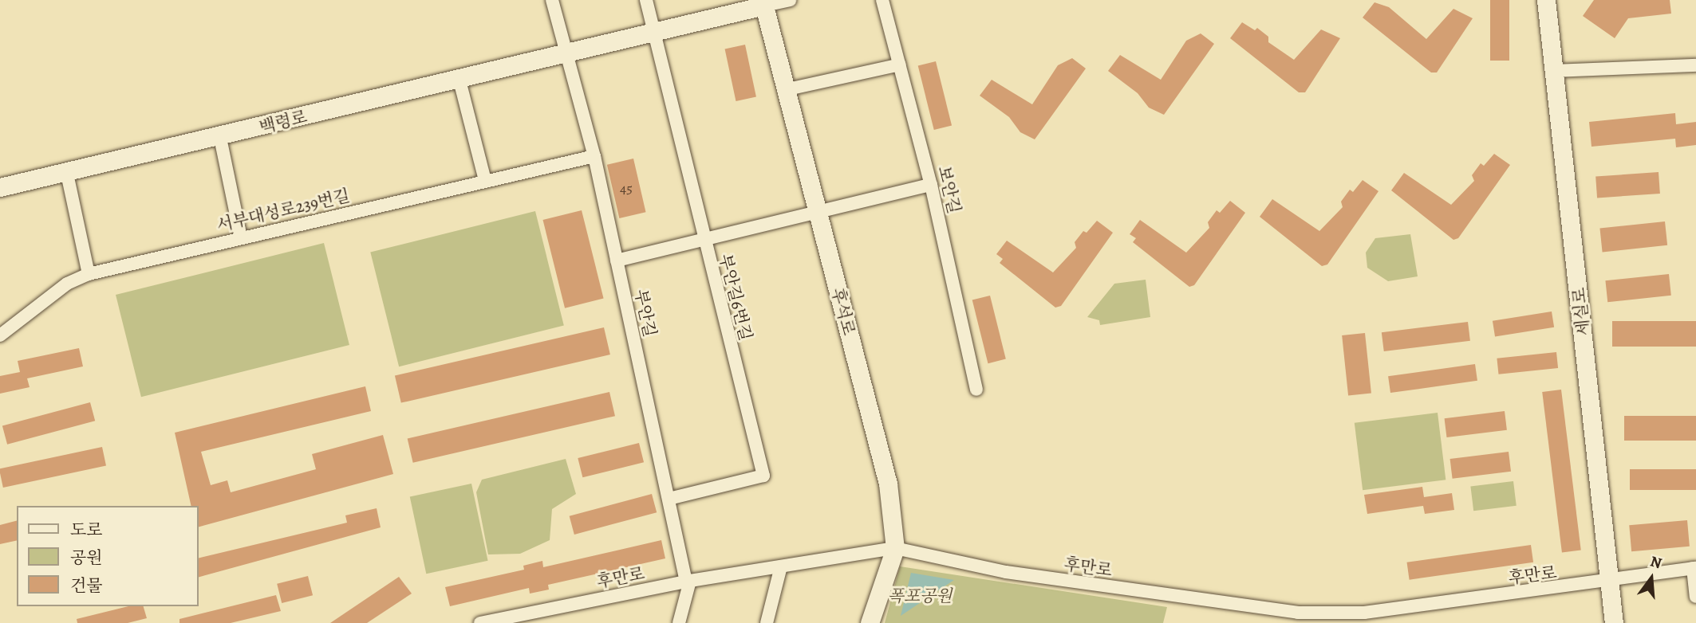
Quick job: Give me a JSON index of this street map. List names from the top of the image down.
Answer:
{
  "streets": {
    "street": [
      "백령로",
      "보안길",
      "서부대성로239번길",
      "부안길6번길",
      "후석로",
      "세실로",
      "부안길",
      "후만로"
    ]
  },
  "crossings": [
    ["백령로", "부안길6번길"],
    ["백령로", "후석로"],
    ["백령로", "부안길"],
    ["서부대성로239번길", "부안길"],
    ["부안길6번길", "부안길"],
    ["후석로", "후만로"],
    ["세실로", "후만로"],
    ["부안길", "후만로"]
  ],
  "parks": ["폭포공원"],
  "house_numbers": ["45"],
  "legend": ["도로", "공원", "건물"],
  "north": "top"
}
